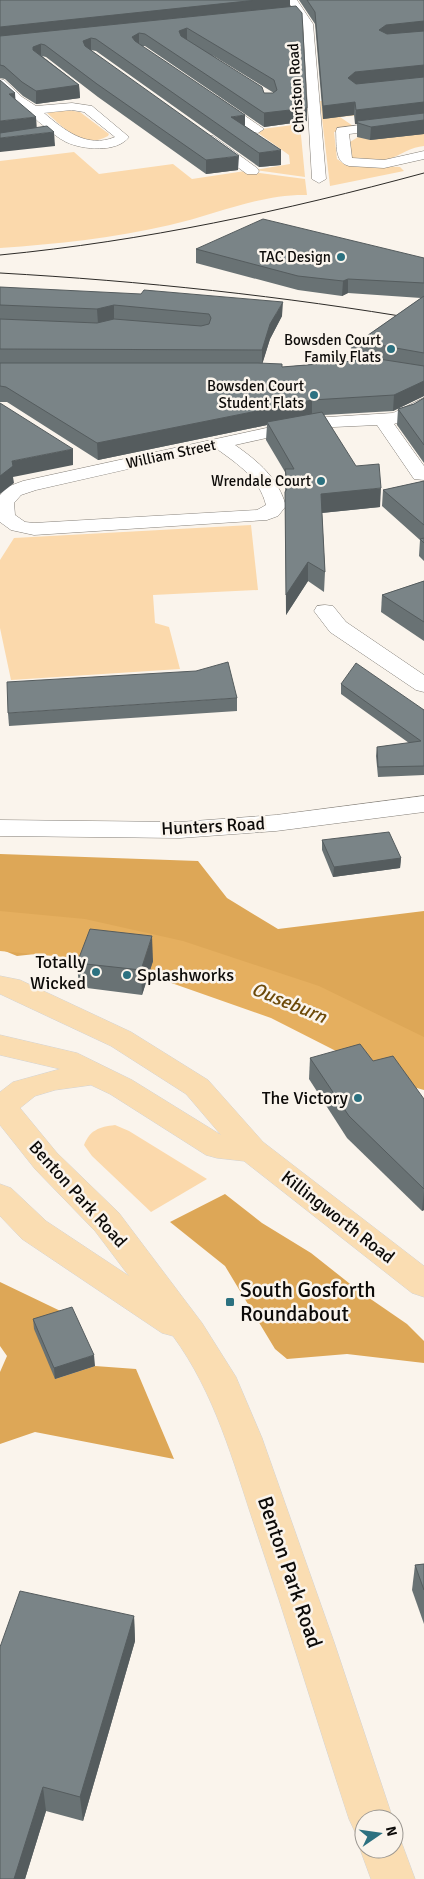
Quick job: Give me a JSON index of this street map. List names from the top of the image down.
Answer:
{
  "streets": {
    "main road": ["Benton Park Road", "Killingworth Road"],
    "street": ["Christon Road", "William Street", "Hunters Road"]
  },
  "water": ["Ouseburn"],
  "places": {
    "other": [
      "TAC Design",
      "Bowsden Court Family Flats",
      "Bowsden Court Student Flats",
      "Wrendale Court",
      "Totally Wicked",
      "Splashworks",
      "The Victory"
    ],
    "transit": ["South Gosforth Roundabout"]
  },
  "north": "right"
}
